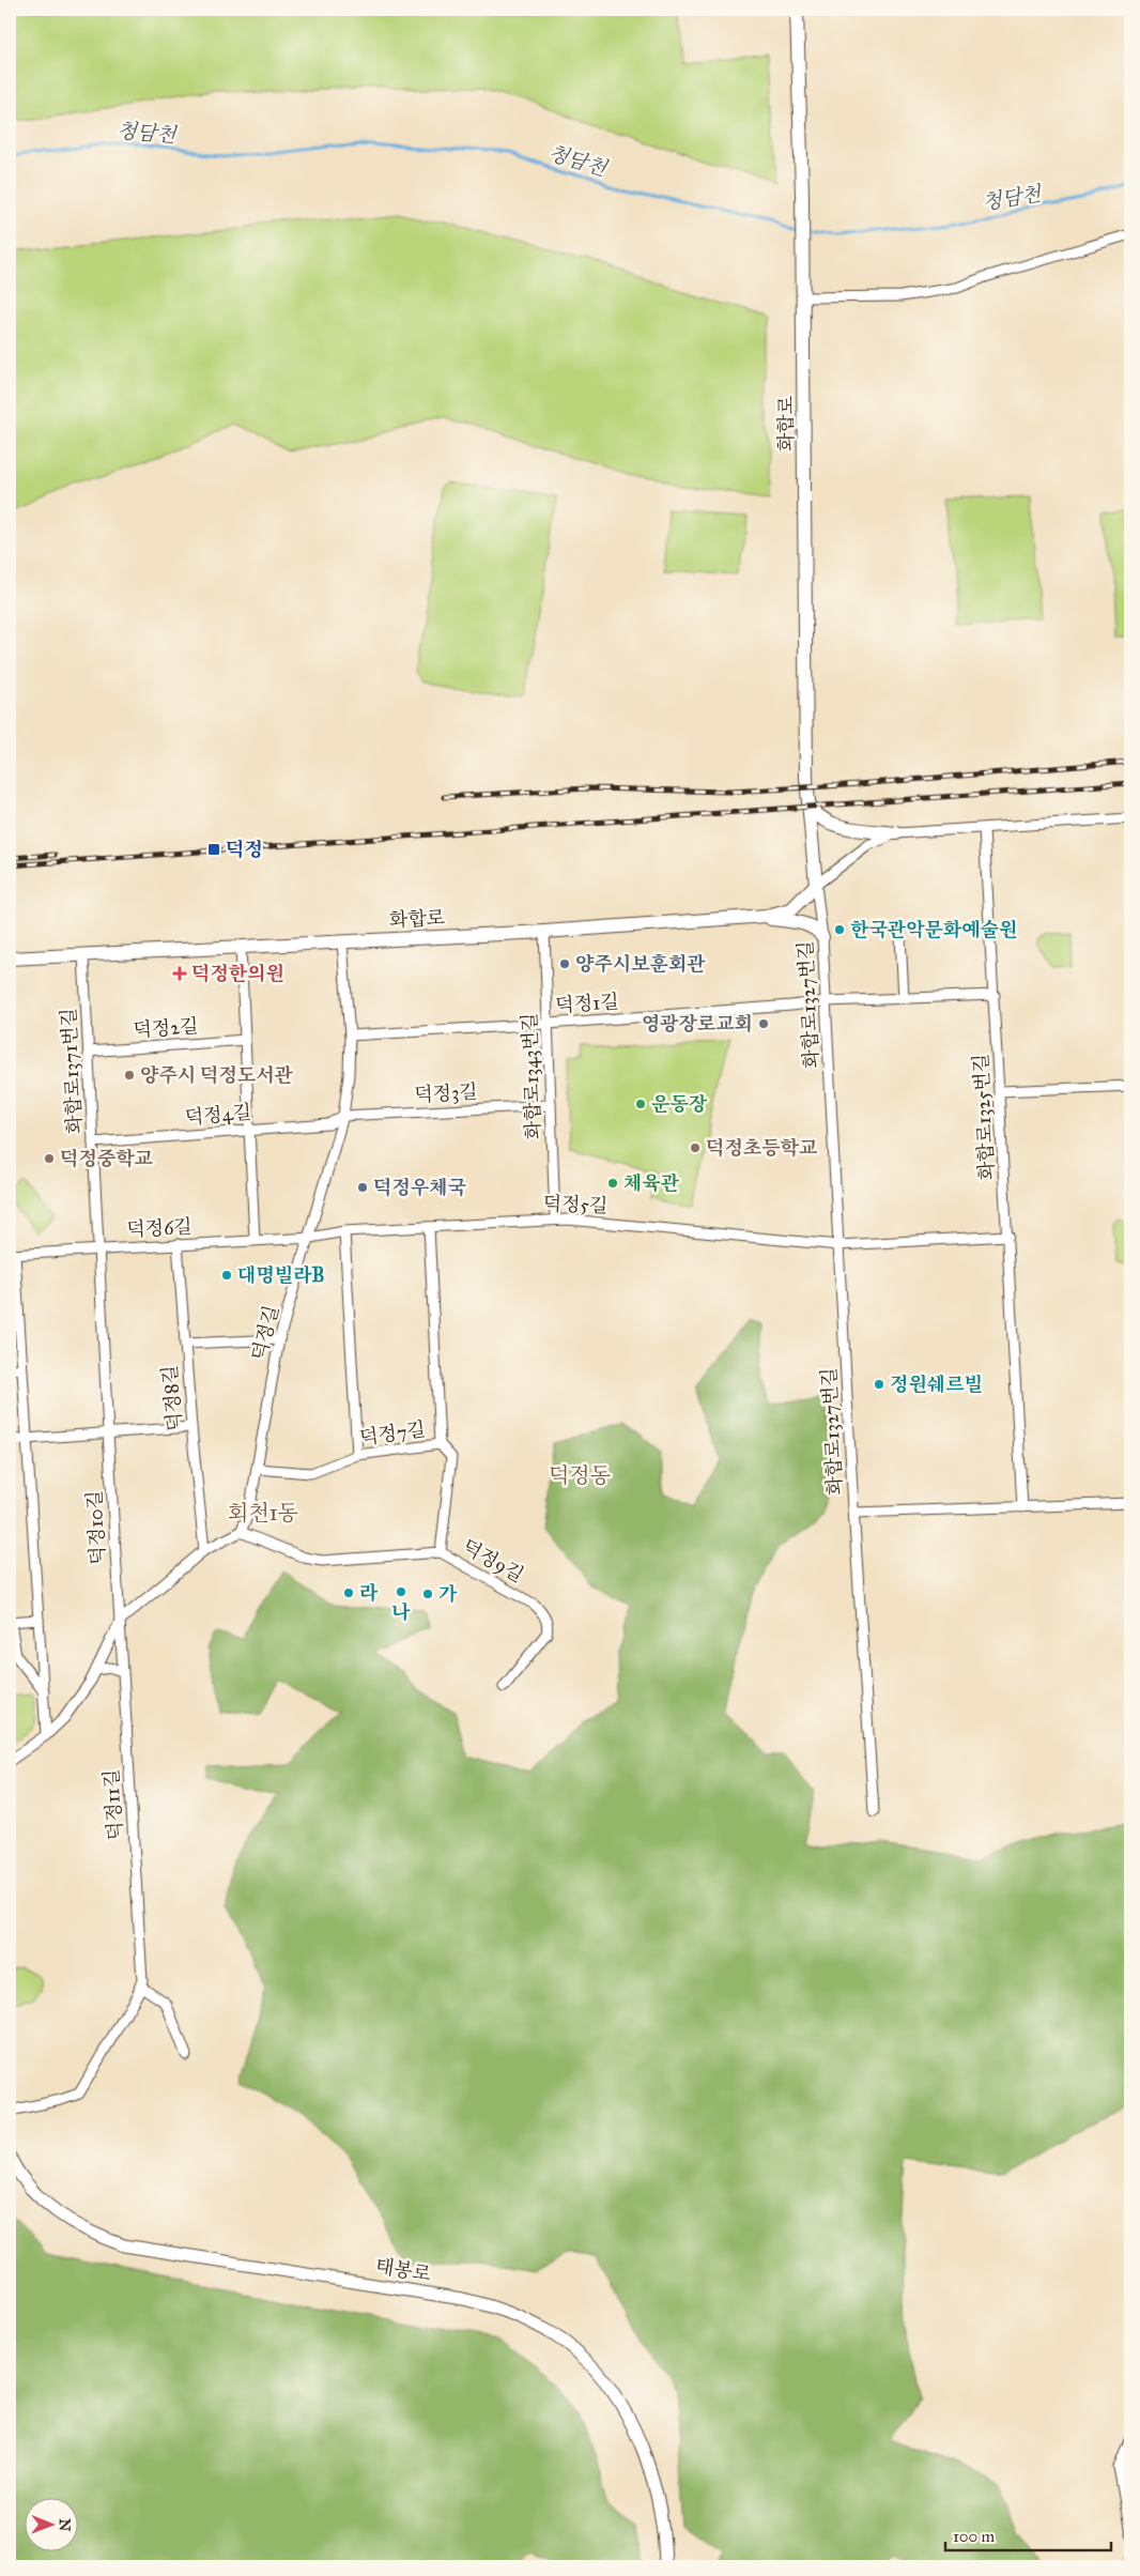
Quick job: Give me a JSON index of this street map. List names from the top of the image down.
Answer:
{
  "streets": {
    "main road": ["화합로"],
    "street": [
      "덕정1길",
      "화합로1327번길",
      "덕정2길",
      "화합로1371번길",
      "화합로1343번길",
      "덕정3길",
      "덕정4길",
      "화합로1325번길",
      "덕정5길",
      "덕정6길",
      "덕정길",
      "덕정8길",
      "덕정7길",
      "덕정10길",
      "덕정9길",
      "덕정11길",
      "태봉로"
    ]
  },
  "crossings": [
    ["화합로", "화합로1327번길"],
    ["화합로", "화합로1371번길"],
    ["화합로", "화합로1343번길"],
    ["화합로", "덕정길"],
    ["덕정1길", "화합로1327번길"],
    ["덕정1길", "화합로1343번길"],
    ["덕정1길", "덕정길"],
    ["화합로1327번길", "화합로1325번길"],
    ["화합로1327번길", "덕정5길"],
    ["덕정2길", "화합로1371번길"],
    ["화합로1371번길", "덕정4길"],
    ["화합로1371번길", "덕정6길"],
    ["화합로1371번길", "덕정10길"],
    ["화합로1343번길", "덕정3길"],
    ["화합로1343번길", "덕정5길"],
    ["덕정3길", "덕정4길"],
    ["덕정3길", "덕정길"],
    ["덕정4길", "덕정길"],
    ["덕정5길", "덕정6길"],
    ["덕정5길", "덕정길"],
    ["덕정6길", "덕정길"],
    ["덕정6길", "덕정8길"],
    ["덕정6길", "덕정10길"],
    ["덕정길", "덕정7길"],
    ["덕정길", "덕정9길"],
    ["덕정10길", "덕정11길"]
  ],
  "districts": ["덕정동", "회천1동"],
  "water": ["청담천"],
  "places": {
    "transit": ["덕정"],
    "other": [
      "한국관악문화예술원",
      "양주시보훈회관",
      "영광장로교회",
      "양주시 덕정도서관",
      "운동장",
      "덕정초등학교",
      "덕정중학교",
      "체육관",
      "덕정우체국",
      "대명빌라B",
      "정원쉐르빌",
      "나",
      "라",
      "가"
    ],
    "health": ["덕정한의원"]
  },
  "scale_bar": "100 m",
  "north": "right"
}
